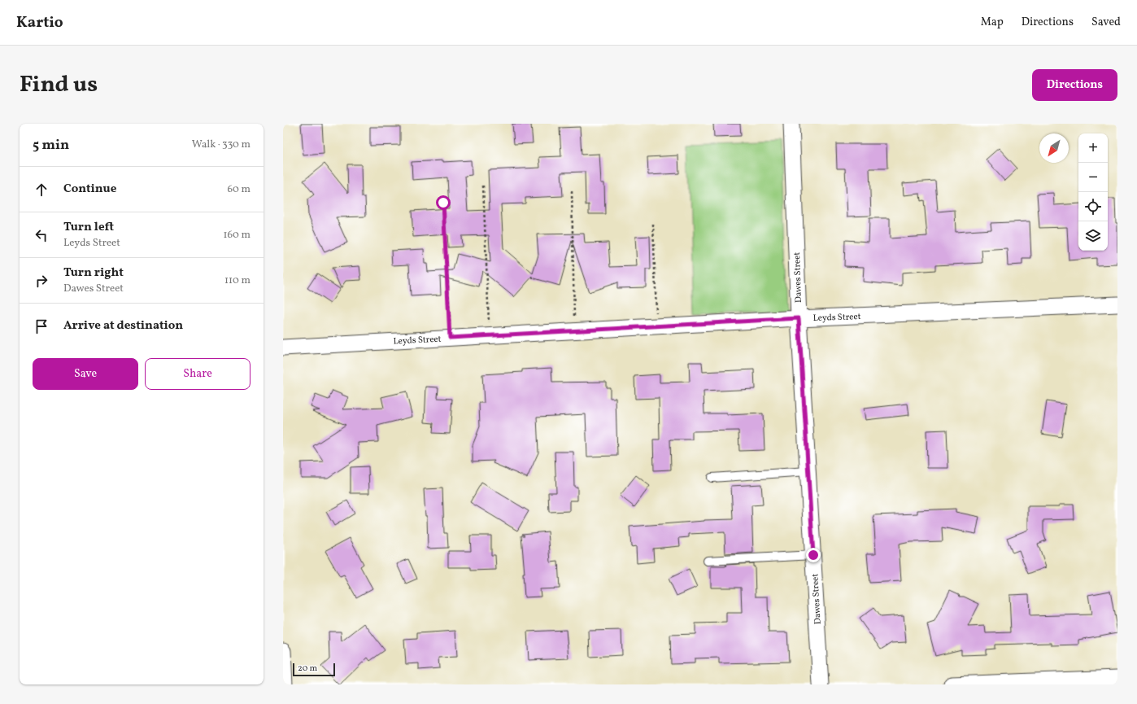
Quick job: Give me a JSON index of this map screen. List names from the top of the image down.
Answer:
{
  "streets": {
    "street": ["Dawes Street", "Leyds Street"]
  },
  "crossings": [
    ["Dawes Street", "Leyds Street"]
  ],
  "scale_bar": "20 m",
  "north": "bottom left",
  "page": {
    "header": "Kartio",
    "nav": ["Map", "Directions", "Saved"],
    "title": "Find us",
    "buttons": [
      "Directions",
      ["Save", "Share"]
    ],
    "heading": ["5 min", "Walk · 330 m"],
    "map_buttons": ["+", "−"],
    "list": [
      ["Continue", "60 m"],
      ["Turn left", "Leyds Street", "160 m"],
      ["Turn right", "Dawes Street", "110 m"],
      "Arrive at destination"
    ],
    "scale": "20 m"
  }
}
